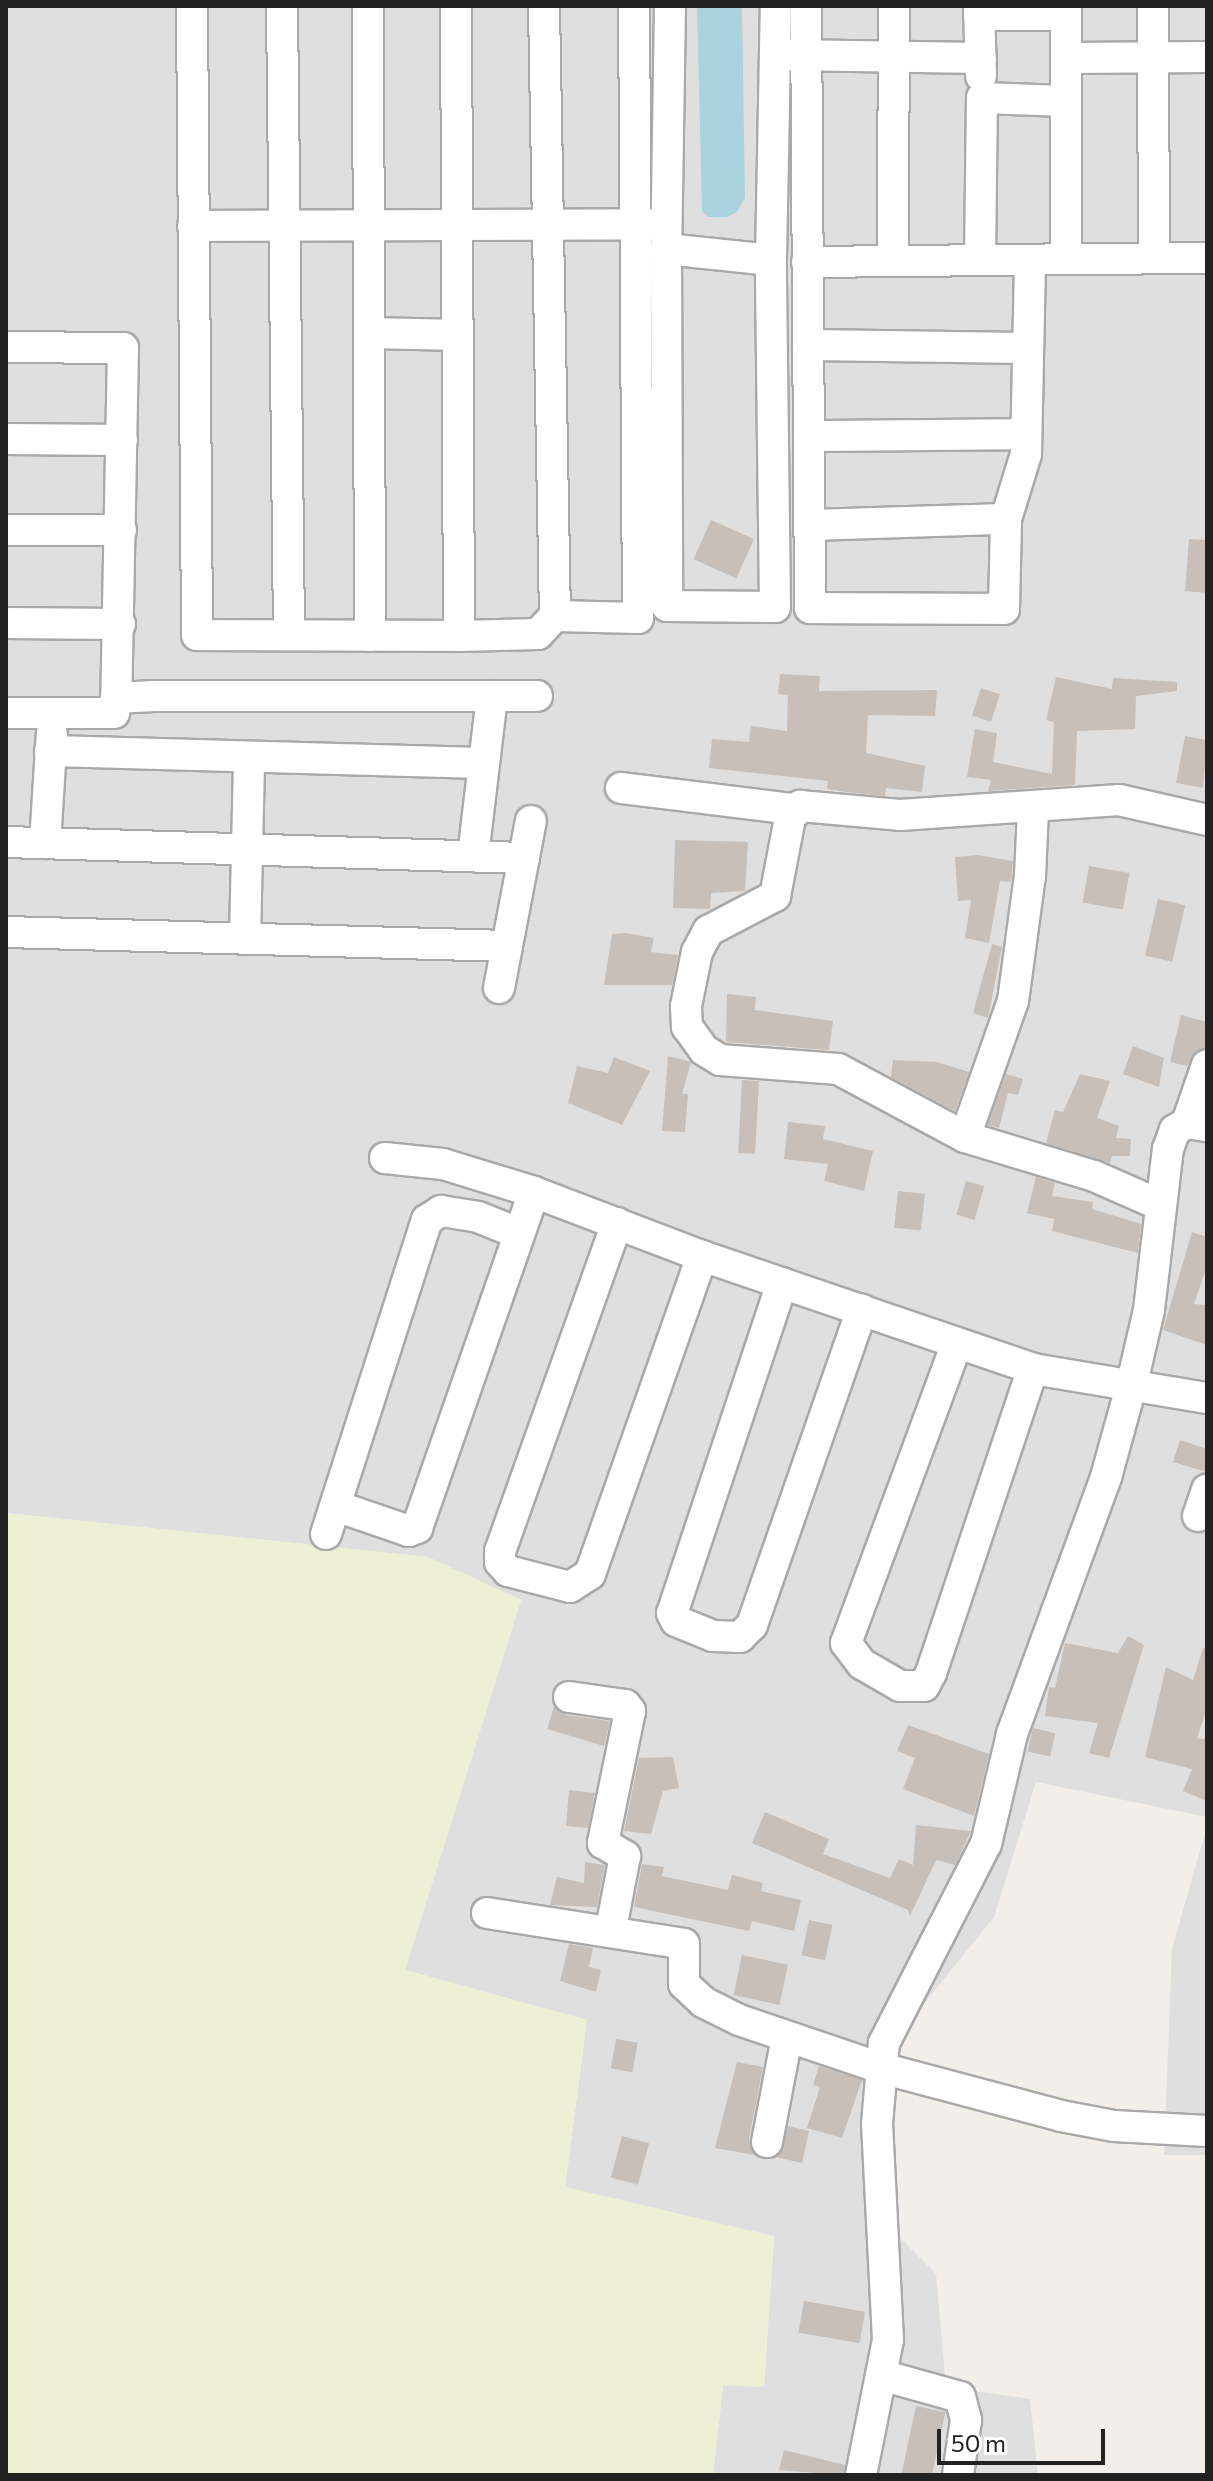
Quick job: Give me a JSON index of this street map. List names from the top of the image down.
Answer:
{
  "scale_bar": "50 m"
}
